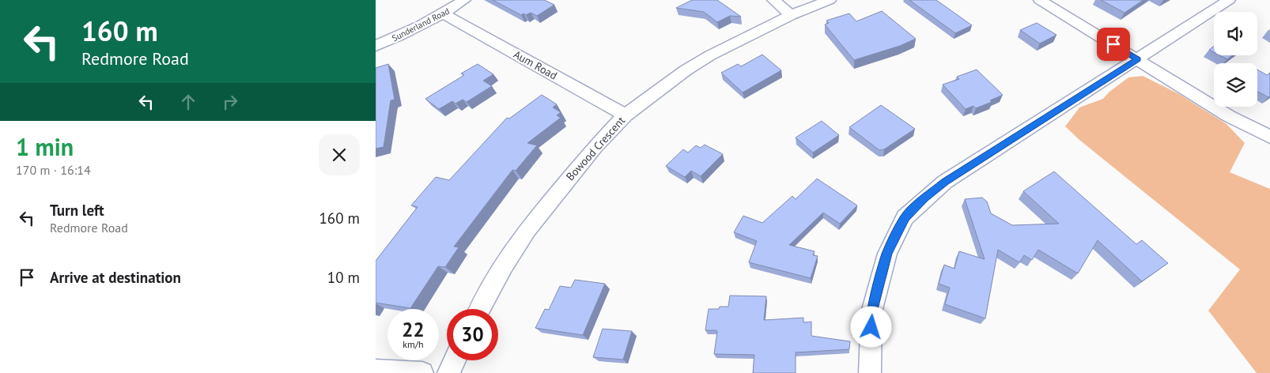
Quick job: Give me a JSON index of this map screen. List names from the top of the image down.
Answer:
{
  "streets": {
    "street": ["Sunderland Road", "Aum Road", "Bowood Crescent"]
  },
  "crossings": [
    ["Sunderland Road", "Aum Road"],
    ["Aum Road", "Bowood Crescent"]
  ],
  "page": {
    "turn": ["160 m", "Redmore Road"],
    "heading": ["1 min", "170 m · 16:14"],
    "list": [
      {
        "name": "Turn left",
        "note": "Redmore Road",
        "value": "160 m"
      },
      {
        "name": "Arrive at destination",
        "value": "10 m"
      }
    ],
    "speed": "22 km/h",
    "limit": "30"
  }
}
